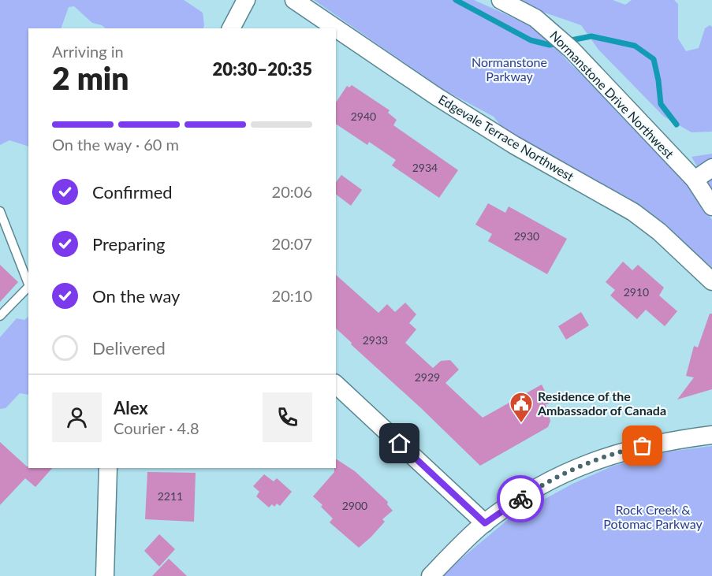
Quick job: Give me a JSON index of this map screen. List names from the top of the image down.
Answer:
{
  "streets": {
    "street": ["Normanstone Drive Northwest", "Edgevale Terrace Northwest"]
  },
  "parks": ["Normanstone Parkway", "Rock Creek & Potomac Parkway"],
  "places": {
    "public building": ["Residence of the Ambassador of Canada"]
  },
  "house_numbers": [
    "2940",
    "2934",
    "2930",
    "2910",
    "2933",
    "2929",
    "2211",
    "2900"
  ],
  "page": {
    "heading": ["2 min", "Arriving in", "20:30–20:35"],
    "panel": ["Alex", "Courier · 4.8"],
    "bar": "On the way · 60 m",
    "list": [
      ["Confirmed", "20:06"],
      ["Preparing", "20:07"],
      ["On the way", "20:10"],
      "Delivered"
    ]
  }
}
